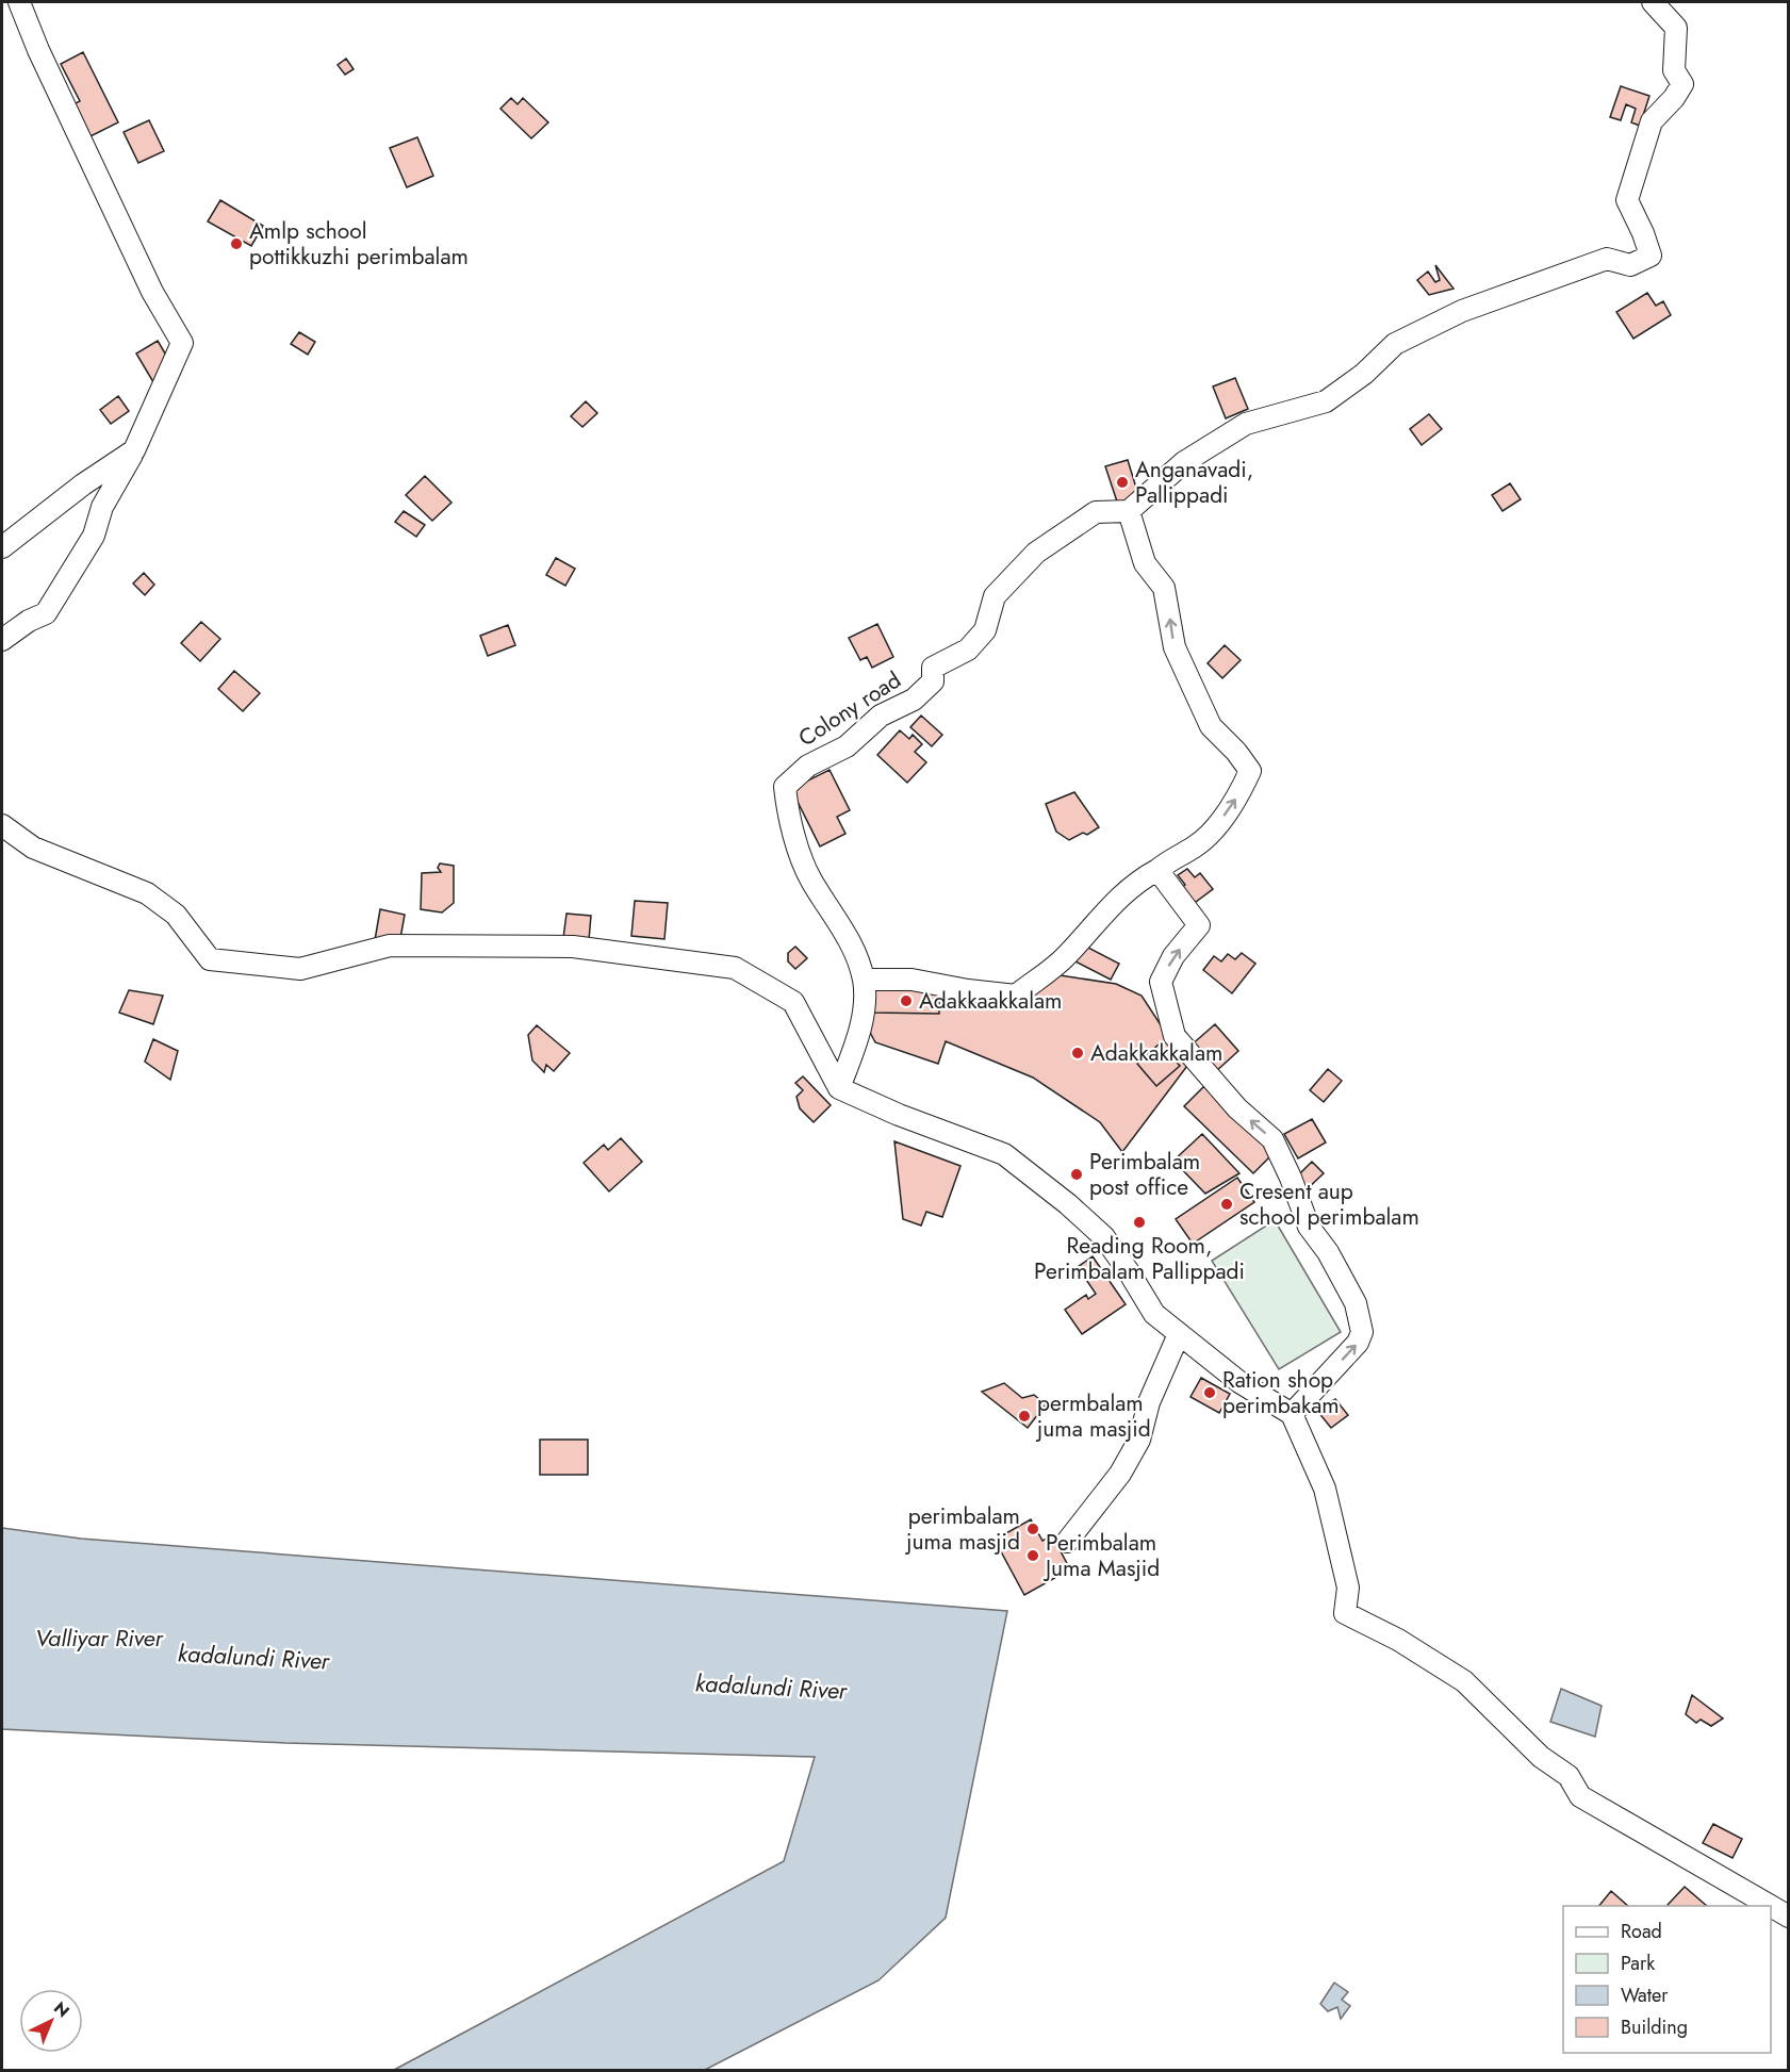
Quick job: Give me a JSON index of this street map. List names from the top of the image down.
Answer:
{
  "streets": {
    "street": ["Colony road"]
  },
  "water": ["Valliyar River", "kadalundi River"],
  "places": [
    "Amlp school pottikkuzhi perimbalam",
    "Anganavadi, Pallippadi",
    "Adakkaakkalam",
    "Adakkakkalam",
    "Perimbalam post office",
    "Cresent aup school perimbalam",
    "Reading Room, Perimbalam Pallippadi",
    "Ration shop perimbakam",
    "permbalam juma masjid",
    "perimbalam juma masjid",
    "Perimbalam Juma Masjid"
  ],
  "legend": [
    "Road",
    "Park",
    "Water",
    "Building"
  ],
  "north": "top right"
}
